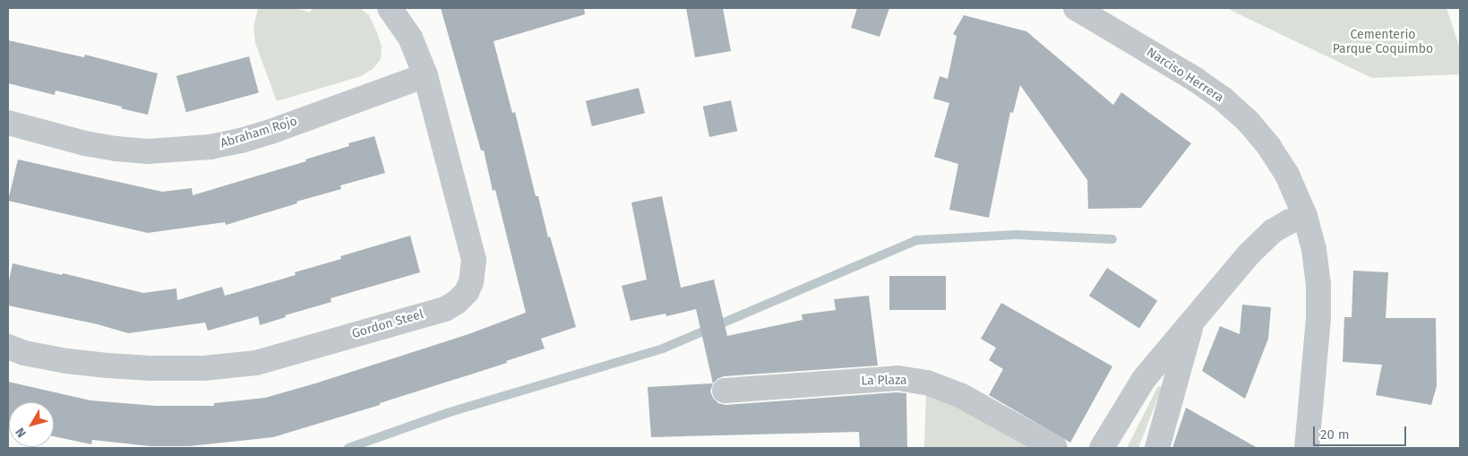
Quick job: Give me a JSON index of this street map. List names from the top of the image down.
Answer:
{
  "streets": {
    "street": [
      "Narciso Herrera",
      "Abraham Rojo",
      "Gordon Steel",
      "La Plaza"
    ]
  },
  "crossings": [
    ["Abraham Rojo", "Gordon Steel"]
  ],
  "parks": ["Cementerio Parque Coquimbo"],
  "scale_bar": "20 m",
  "north": "bottom left"
}
